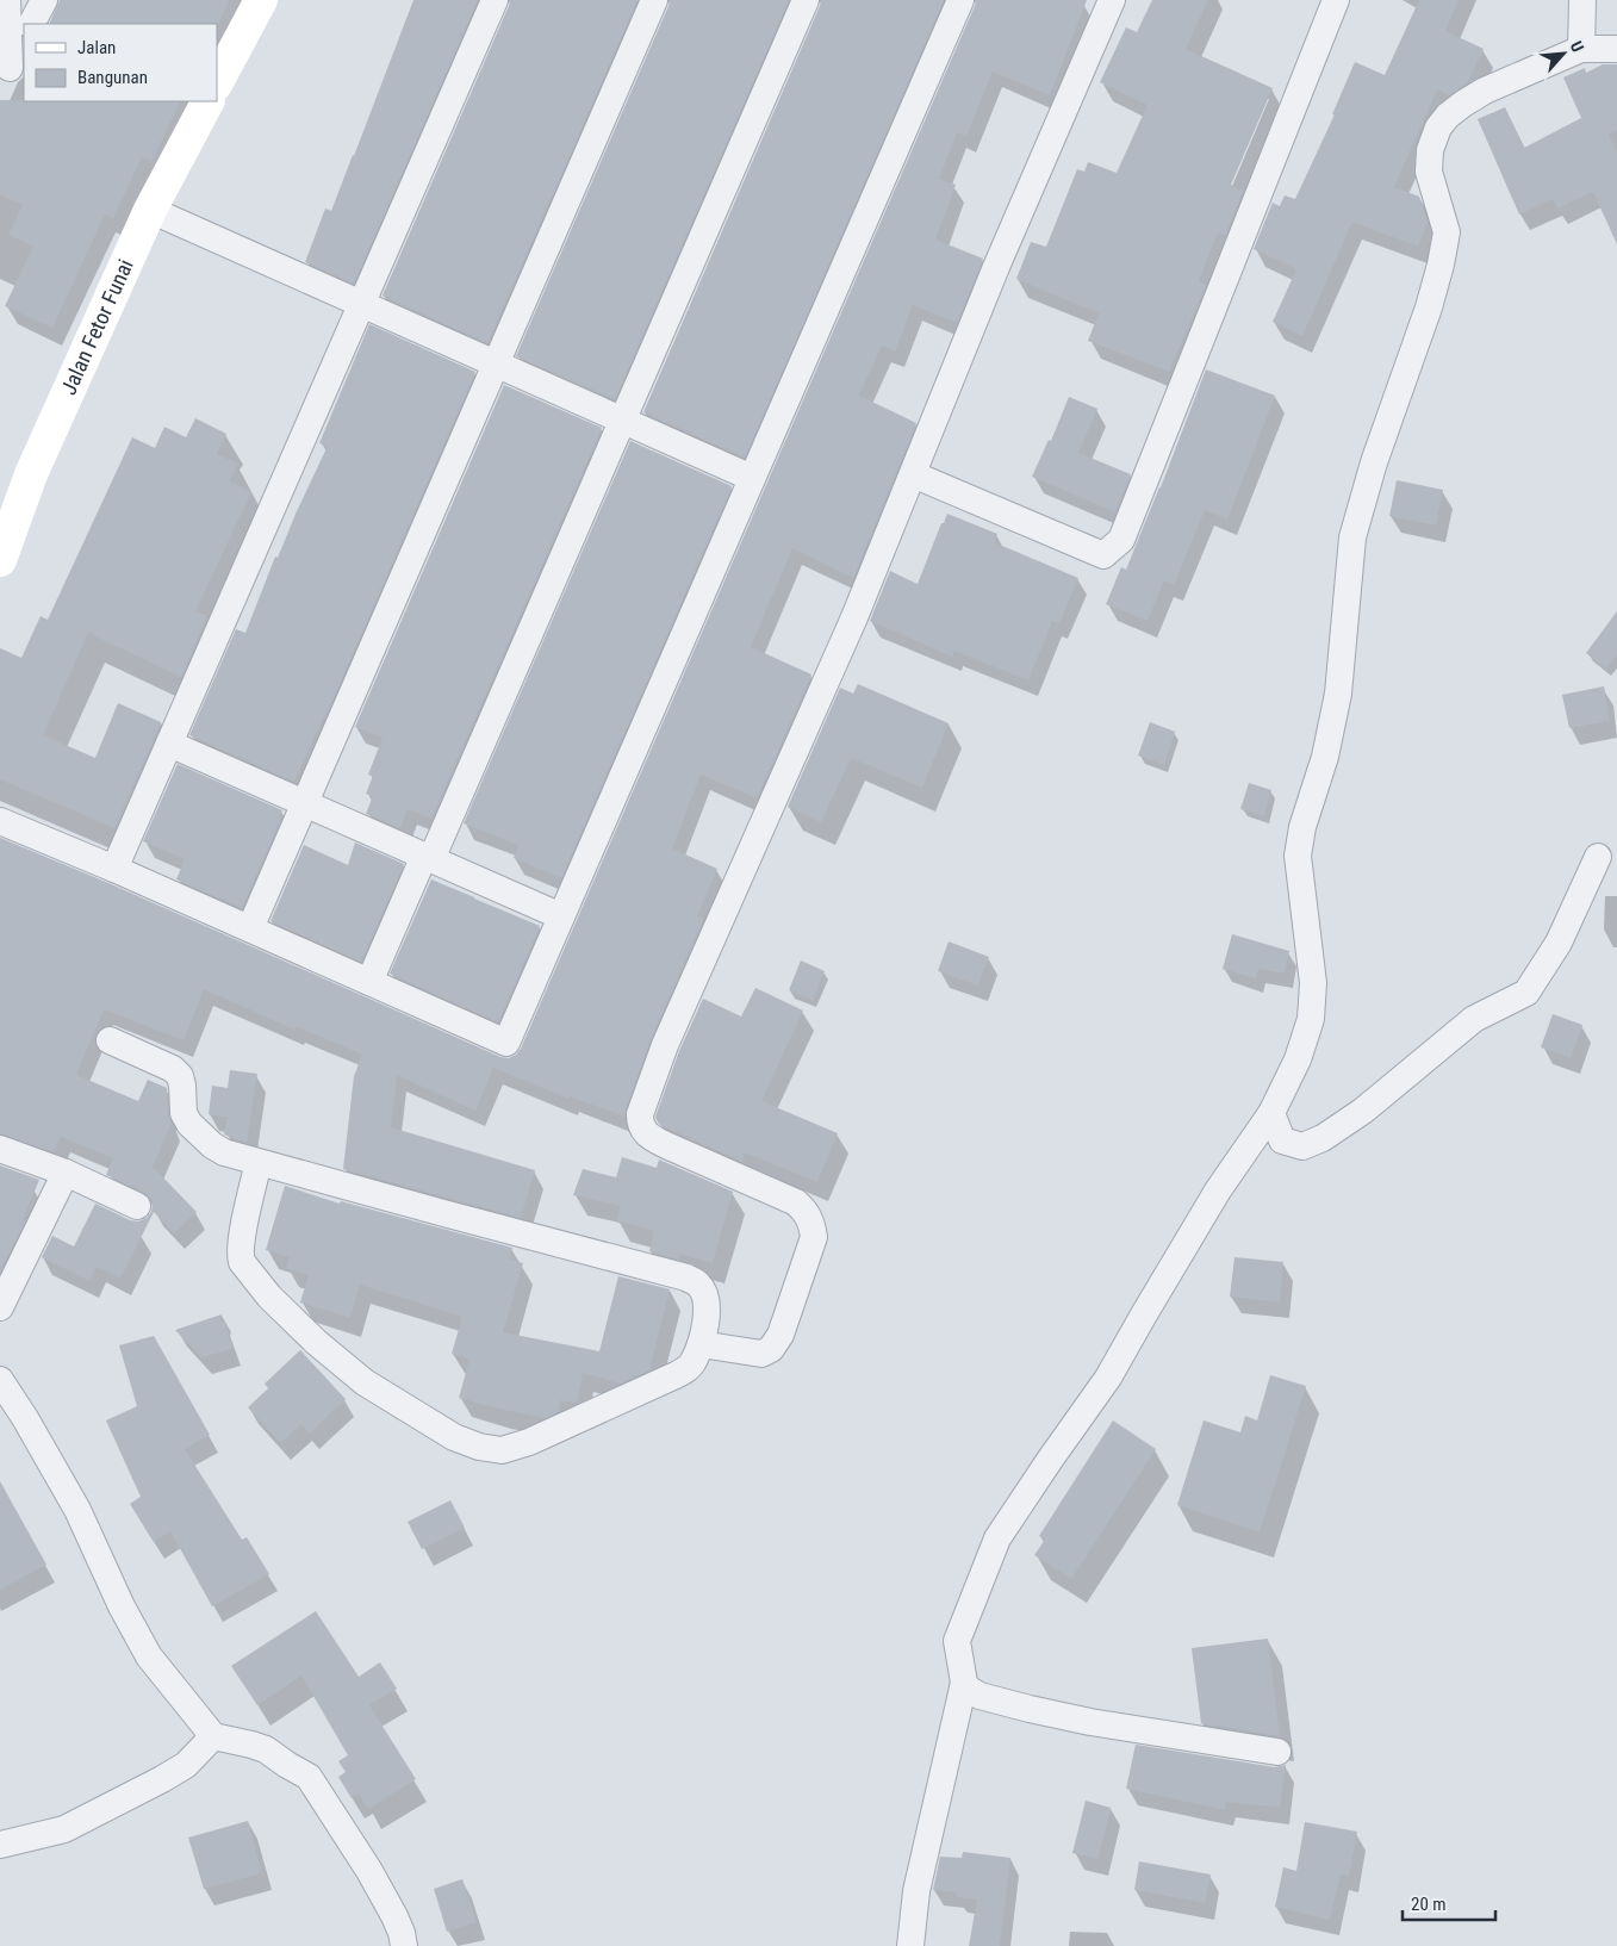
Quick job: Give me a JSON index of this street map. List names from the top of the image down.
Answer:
{
  "streets": {
    "street": ["Jalan Fetor Funai"]
  },
  "legend": ["Jalan", "Bangunan"],
  "scale_bar": "20 m",
  "north": "top right"
}
